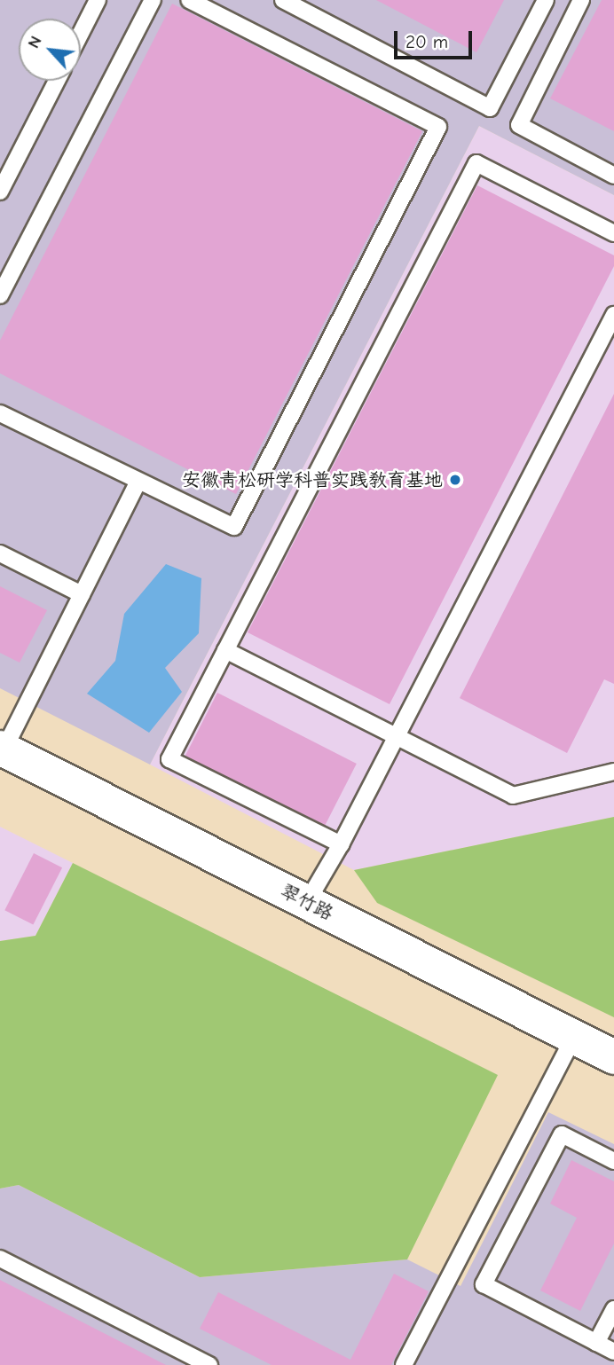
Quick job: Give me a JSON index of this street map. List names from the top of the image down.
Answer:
{
  "streets": {
    "street": ["翠竹路"]
  },
  "places": ["安徽青松研学科普实践教育基地"],
  "scale_bar": "20 m",
  "north": "top left"
}
